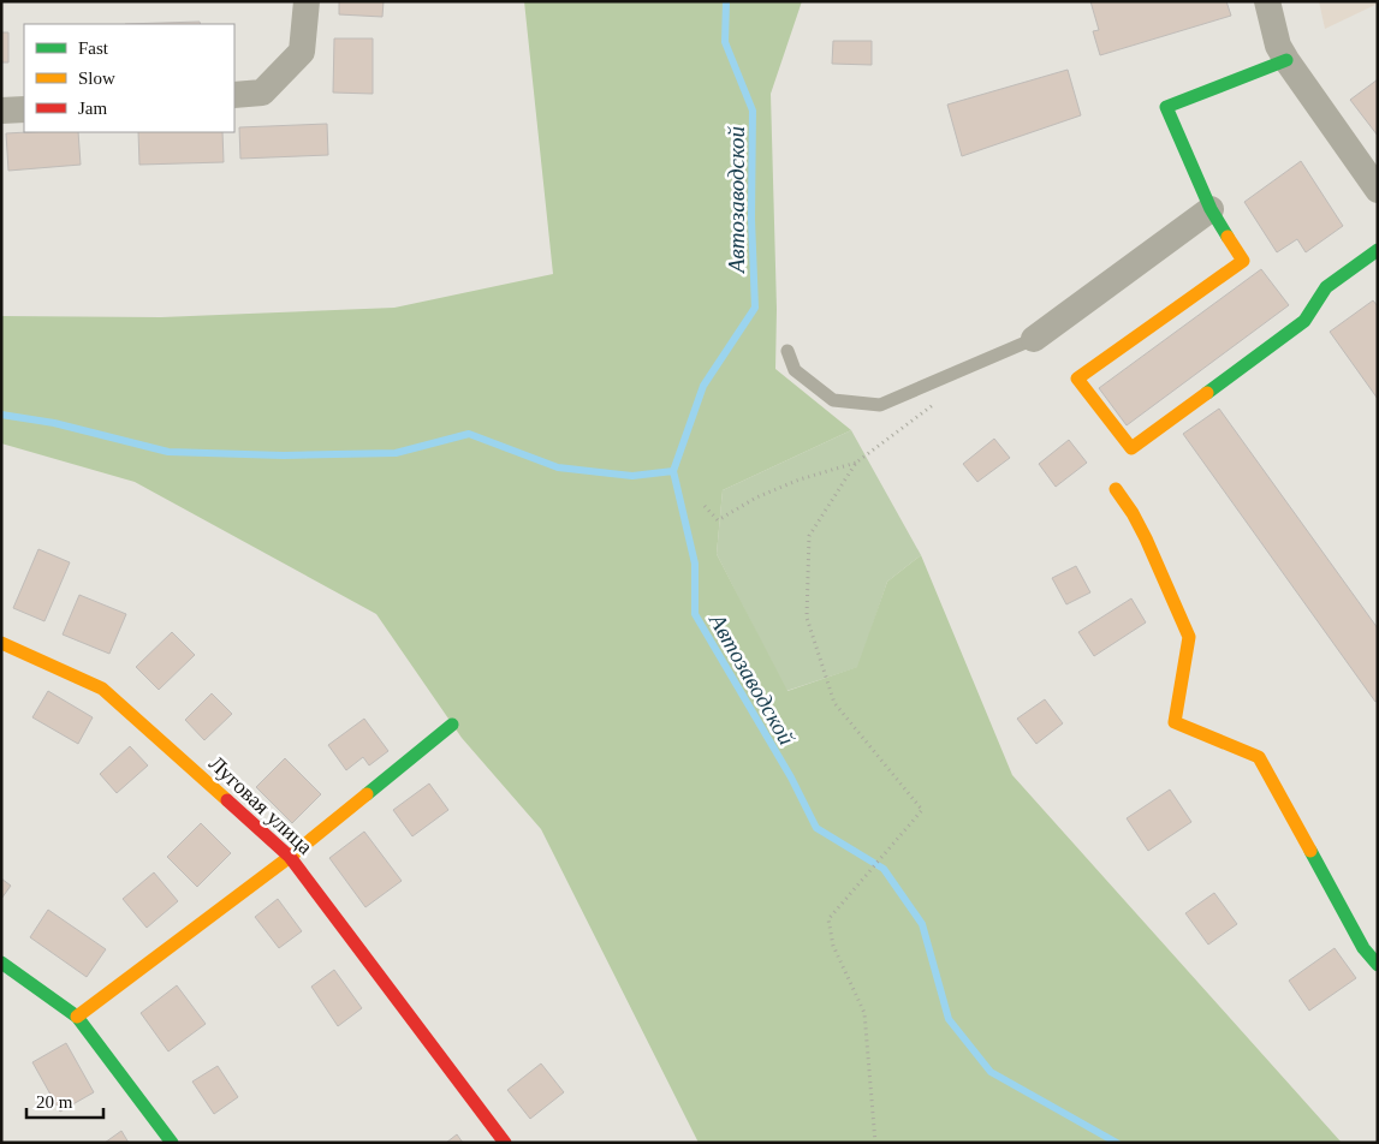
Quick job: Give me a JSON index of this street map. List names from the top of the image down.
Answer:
{
  "streets": {
    "street": ["Луговая улица"]
  },
  "water": ["Автозаводской"],
  "legend": ["Fast", "Slow", "Jam"],
  "scale_bar": "20 m"
}
